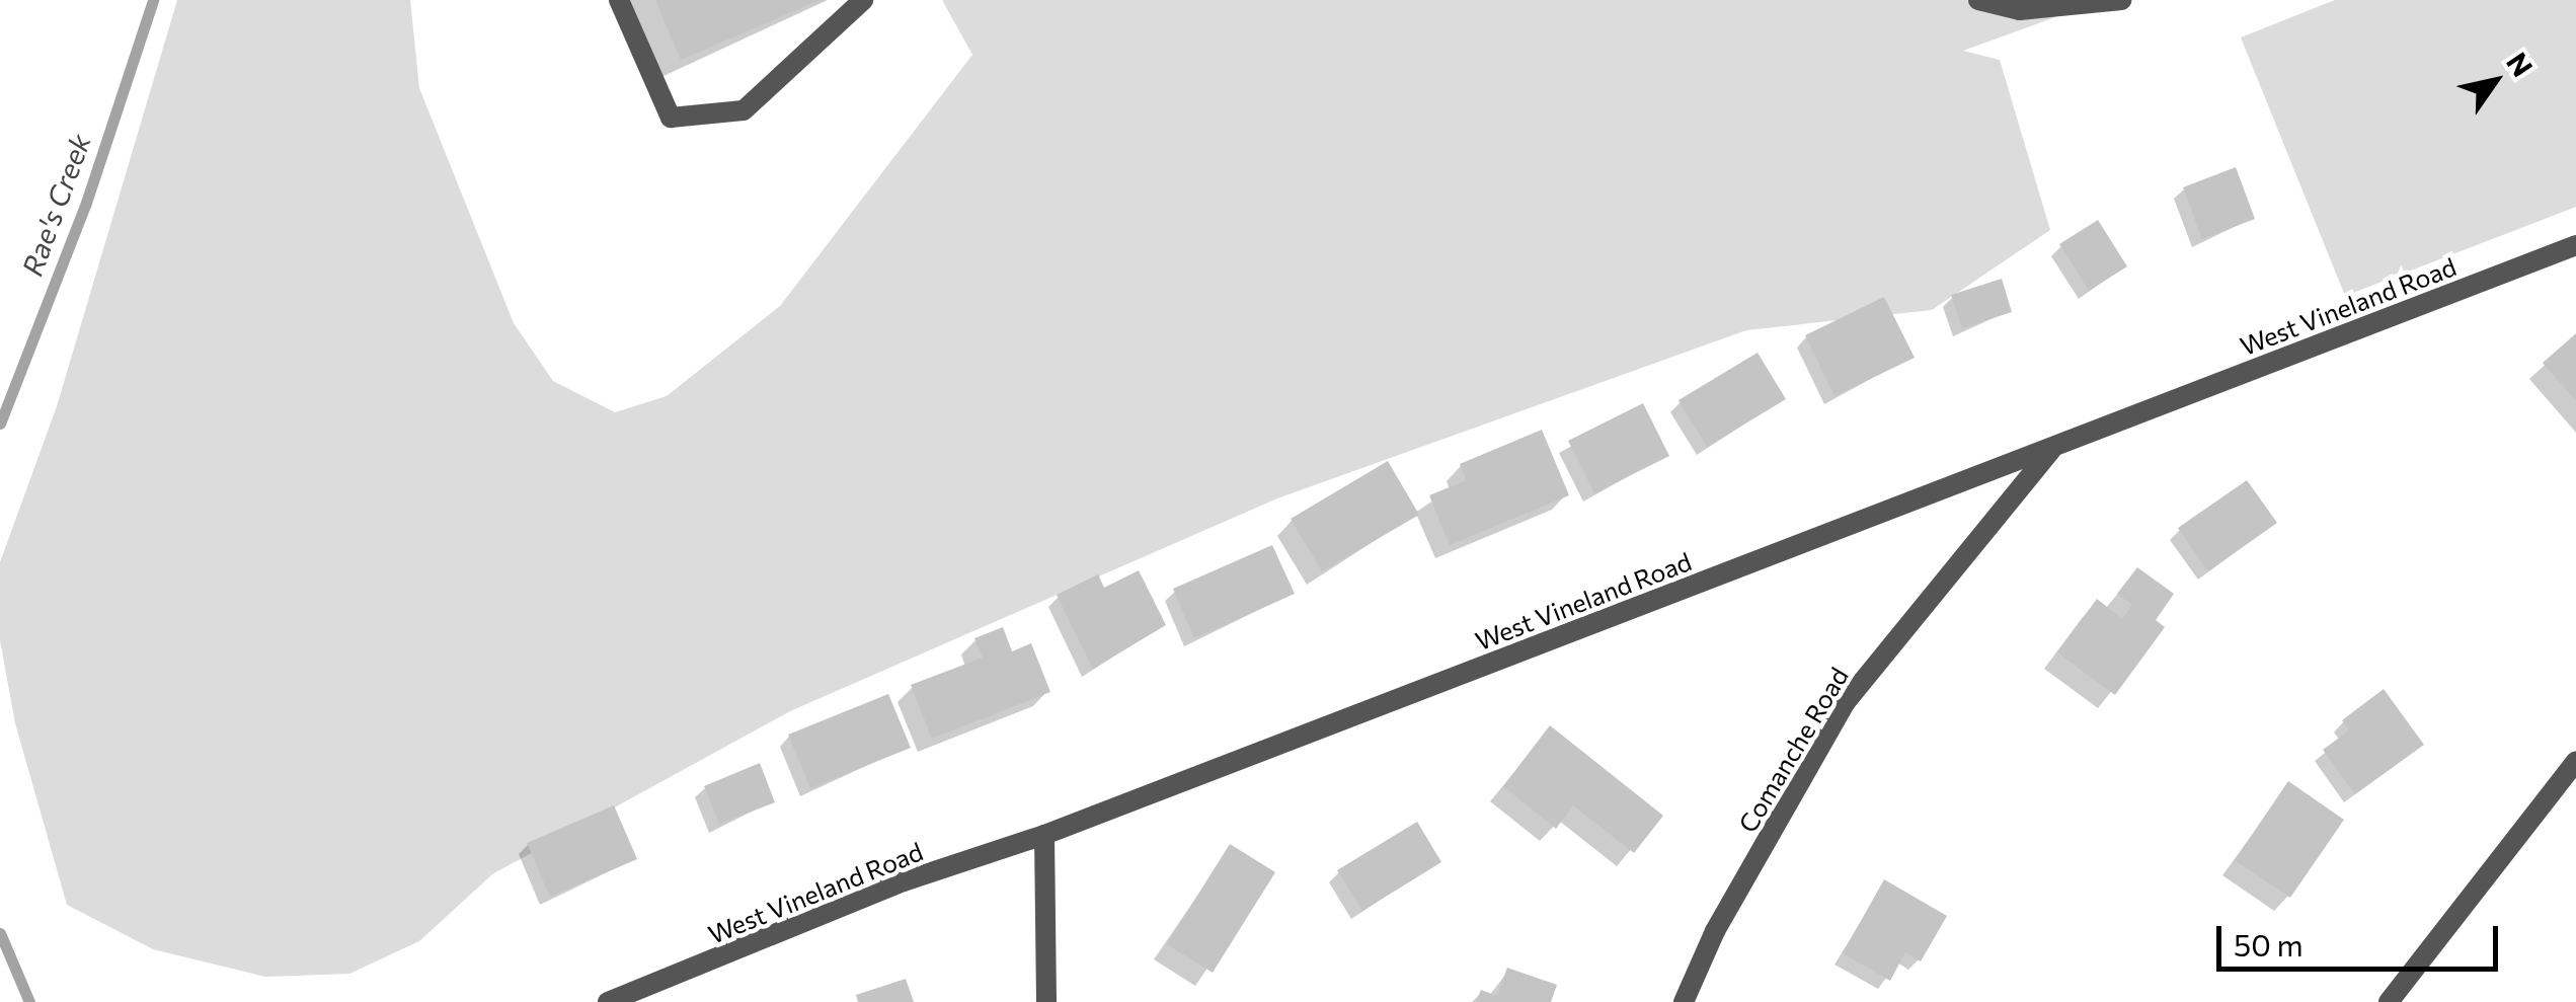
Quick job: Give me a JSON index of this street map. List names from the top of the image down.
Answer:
{
  "streets": {
    "street": ["West Vineland Road", "Comanche Road"]
  },
  "crossings": [
    ["West Vineland Road", "Comanche Road"]
  ],
  "water": ["Rae's Creek"],
  "scale_bar": "50 m",
  "north": "top right"
}
